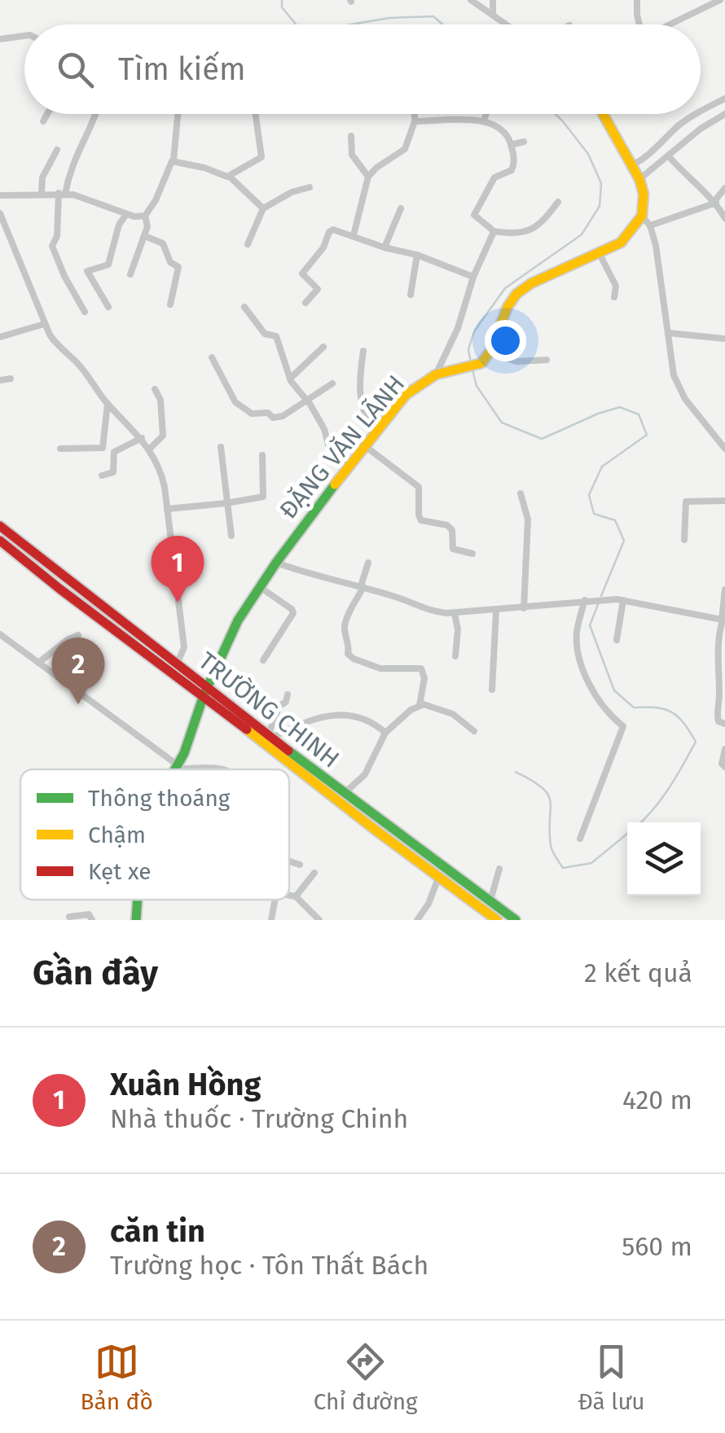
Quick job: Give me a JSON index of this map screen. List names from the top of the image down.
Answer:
{
  "streets": {
    "main road": ["ĐẶNG VĂN LÃNH", "TRƯỜNG CHINH"]
  },
  "crossings": [
    ["ĐẶNG VĂN LÃNH", "TRƯỜNG CHINH"]
  ],
  "legend": ["Thông thoáng", "Chậm", "Kẹt xe"],
  "page": {
    "search": "Tìm kiếm",
    "pins": ["1", "2"],
    "heading": ["Gần đây", "2 kết quả"],
    "list": [
      {
        "mark": "1",
        "name": "Xuân Hồng",
        "note": "Nhà thuốc · Trường Chinh",
        "value": "420 m"
      },
      {
        "mark": "2",
        "name": "căn tin",
        "note": "Trường học · Tôn Thất Bách",
        "value": "560 m"
      }
    ],
    "nav": ["Bản đồ", "Chỉ đường", "Đã lưu"]
  }
}
